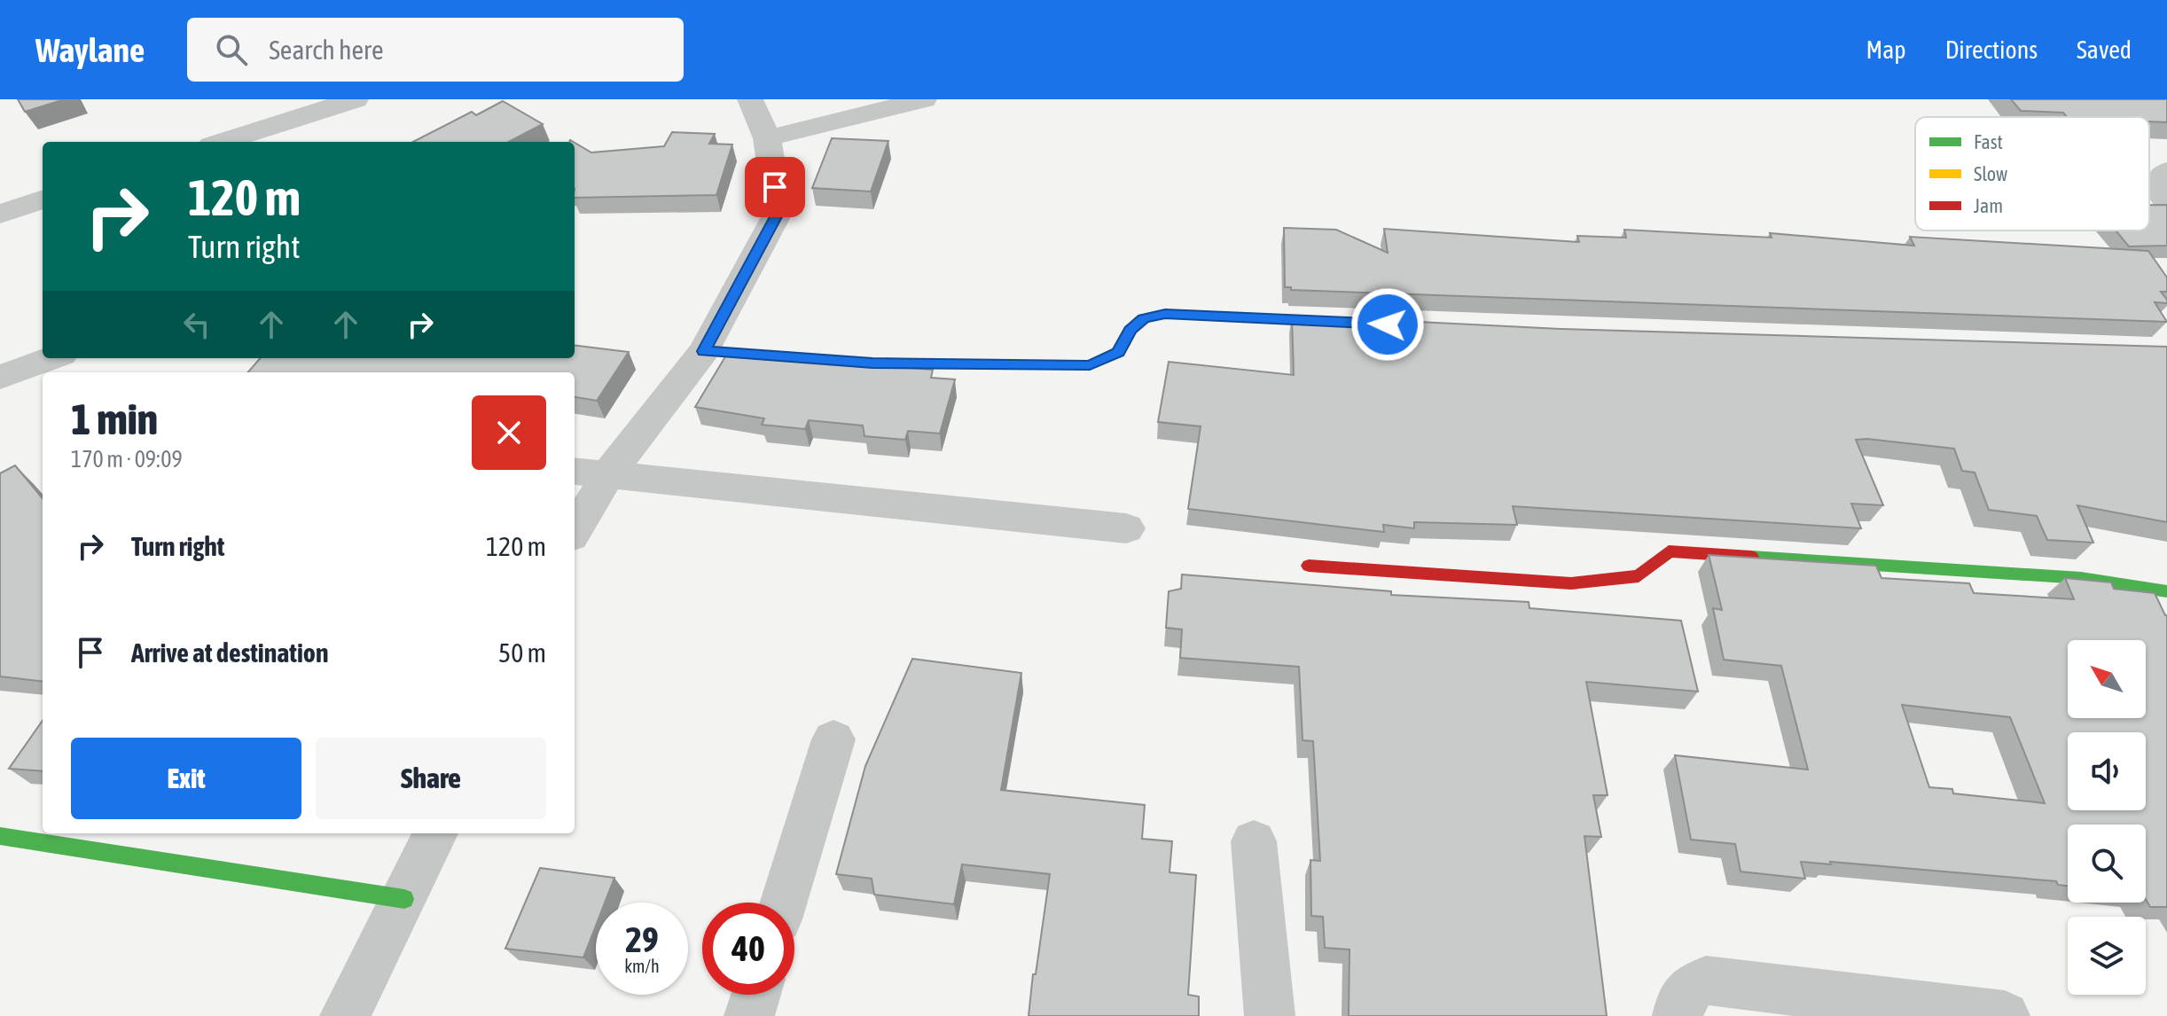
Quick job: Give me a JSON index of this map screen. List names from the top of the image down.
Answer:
{
  "legend": ["Fast", "Slow", "Jam"],
  "north": "top left",
  "page": {
    "header": "Waylane",
    "search": "Search here",
    "nav": ["Map", "Directions", "Saved"],
    "turn": ["120 m", "Turn right"],
    "heading": ["1 min", "170 m · 09:09"],
    "list": [
      {
        "name": "Turn right",
        "value": "120 m"
      },
      {
        "name": "Arrive at destination",
        "value": "50 m"
      }
    ],
    "buttons": ["Exit", "Share"],
    "speed": "29 km/h",
    "limit": "40"
  }
}
